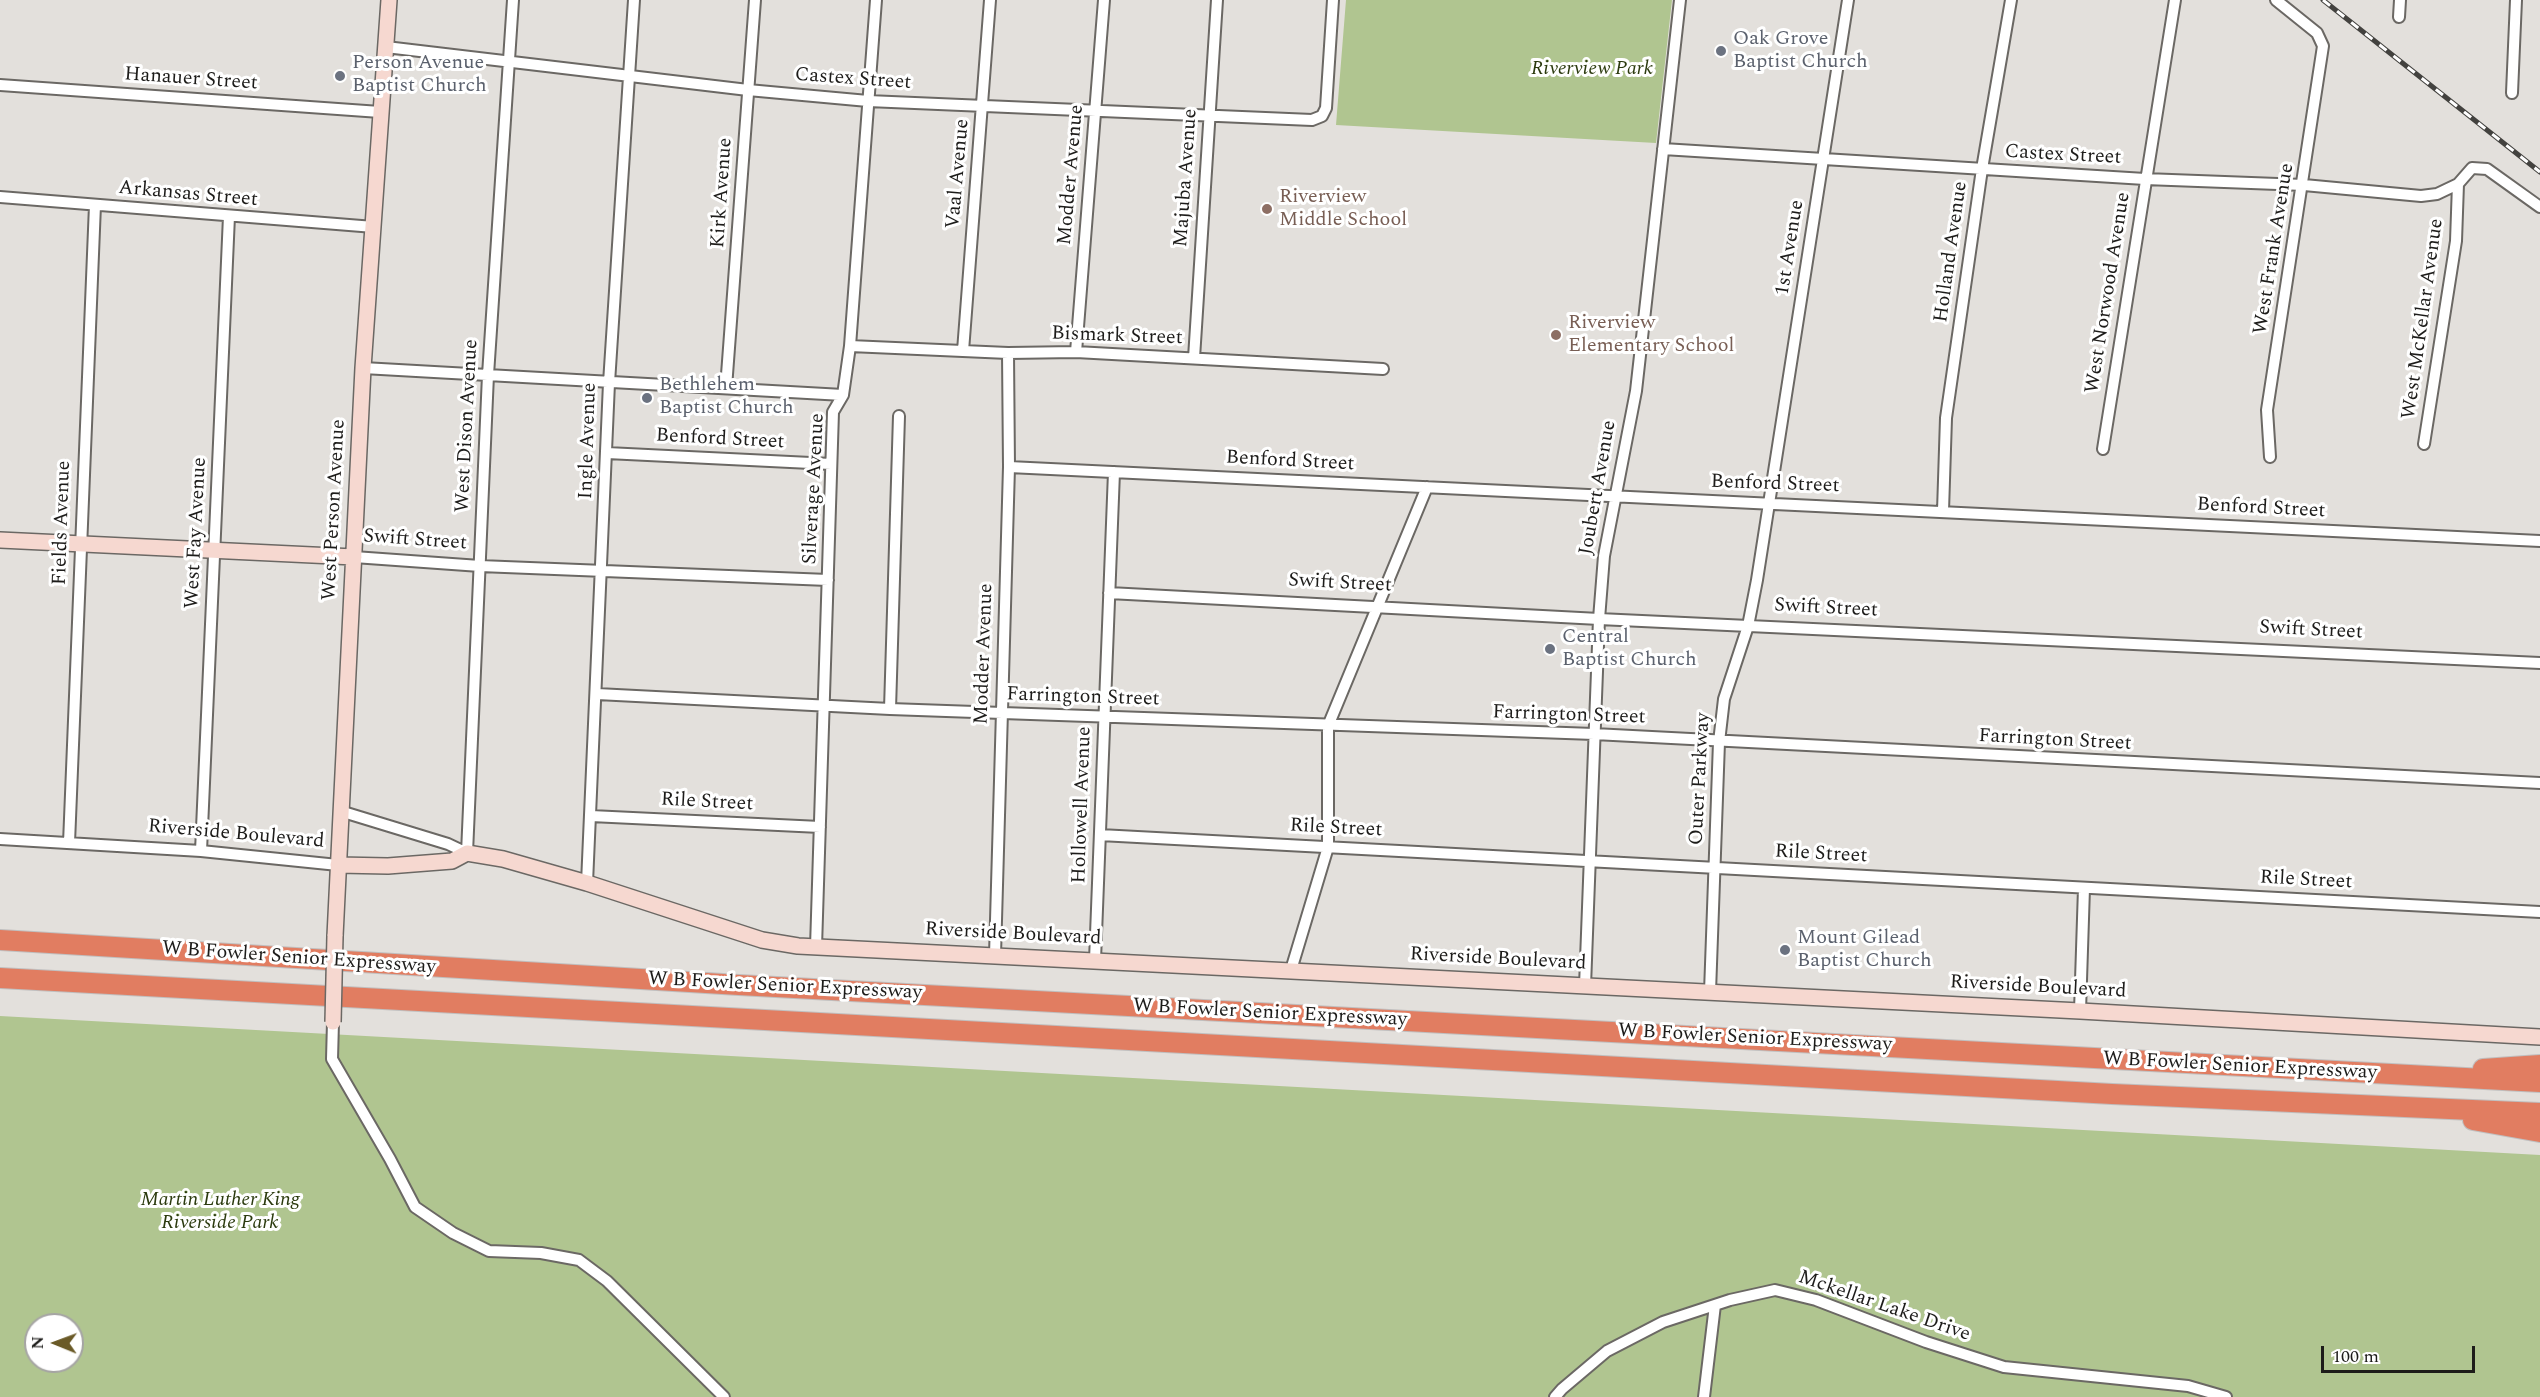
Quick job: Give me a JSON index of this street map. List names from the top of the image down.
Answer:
{
  "streets": {
    "highway": ["W B Fowler Senior Expressway"],
    "street": [
      "Hanauer Street",
      "Castex Street",
      "Vaal Avenue",
      "Modder Avenue",
      "Majuba Avenue",
      "Kirk Avenue",
      "Arkansas Street",
      "1st Avenue",
      "West Frank Avenue",
      "Holland Avenue",
      "West Norwood Avenue",
      "West McKellar Avenue",
      "Bismark Street",
      "West Dison Avenue",
      "Benford Street",
      "Ingle Avenue",
      "Joubert Avenue",
      "Silverage Avenue",
      "West Person Avenue",
      "Fields Avenue",
      "West Fay Avenue",
      "Swift Street",
      "Farrington Street",
      "Outer Parkway",
      "Rile Street",
      "Hollowell Avenue",
      "Riverside Boulevard",
      "Mckellar Lake Drive"
    ]
  },
  "crossings": [
    ["Hanauer Street", "West Person Avenue"],
    ["Castex Street", "Vaal Avenue"],
    ["Castex Street", "Modder Avenue"],
    ["Castex Street", "Majuba Avenue"],
    ["Castex Street", "Kirk Avenue"],
    ["Castex Street", "1st Avenue"],
    ["Castex Street", "West Frank Avenue"],
    ["Castex Street", "Holland Avenue"],
    ["Castex Street", "West Norwood Avenue"],
    ["Castex Street", "West McKellar Avenue"],
    ["Castex Street", "West Dison Avenue"],
    ["Castex Street", "Ingle Avenue"],
    ["Castex Street", "Joubert Avenue"],
    ["Castex Street", "Silverage Avenue"],
    ["Castex Street", "West Person Avenue"],
    ["Vaal Avenue", "Bismark Street"],
    ["Modder Avenue", "Bismark Street"],
    ["Modder Avenue", "Benford Street"],
    ["Modder Avenue", "Farrington Street"],
    ["Modder Avenue", "Riverside Boulevard"],
    ["Majuba Avenue", "Bismark Street"],
    ["Arkansas Street", "West Person Avenue"],
    ["Arkansas Street", "Fields Avenue"],
    ["Arkansas Street", "West Fay Avenue"],
    ["1st Avenue", "Benford Street"],
    ["1st Avenue", "Outer Parkway"],
    ["Holland Avenue", "Benford Street"],
    ["Bismark Street", "Silverage Avenue"],
    ["West Dison Avenue", "Swift Street"],
    ["West Dison Avenue", "Riverside Boulevard"],
    ["Benford Street", "Ingle Avenue"],
    ["Benford Street", "Joubert Avenue"],
    ["Benford Street", "Silverage Avenue"],
    ["Benford Street", "Outer Parkway"],
    ["Benford Street", "Hollowell Avenue"],
    ["Ingle Avenue", "Swift Street"],
    ["Ingle Avenue", "Farrington Street"],
    ["Ingle Avenue", "Rile Street"],
    ["Ingle Avenue", "Riverside Boulevard"],
    ["Joubert Avenue", "Swift Street"],
    ["Joubert Avenue", "Farrington Street"],
    ["Joubert Avenue", "Rile Street"],
    ["Joubert Avenue", "Riverside Boulevard"],
    ["Silverage Avenue", "Swift Street"],
    ["Silverage Avenue", "Farrington Street"],
    ["Silverage Avenue", "Rile Street"],
    ["Silverage Avenue", "Riverside Boulevard"],
    ["West Person Avenue", "Swift Street"],
    ["West Person Avenue", "Riverside Boulevard"],
    ["Fields Avenue", "Swift Street"],
    ["Fields Avenue", "Riverside Boulevard"],
    ["West Fay Avenue", "Swift Street"],
    ["West Fay Avenue", "Riverside Boulevard"],
    ["Swift Street", "Outer Parkway"],
    ["Swift Street", "Hollowell Avenue"],
    ["Farrington Street", "Outer Parkway"],
    ["Farrington Street", "Hollowell Avenue"],
    ["Outer Parkway", "Rile Street"],
    ["Outer Parkway", "Riverside Boulevard"],
    ["Rile Street", "Hollowell Avenue"],
    ["Hollowell Avenue", "Riverside Boulevard"]
  ],
  "parks": ["Riverview Park", "Martin Luther King Riverside Park"],
  "places": [
    "Oak Grove Baptist Church",
    "Person Avenue Baptist Church",
    "Riverview Middle School",
    "Riverview Elementary School",
    "Bethlehem Baptist Church",
    "Central Baptist Church",
    "Mount Gilead Baptist Church"
  ],
  "scale_bar": "100 m",
  "north": "left"
}
